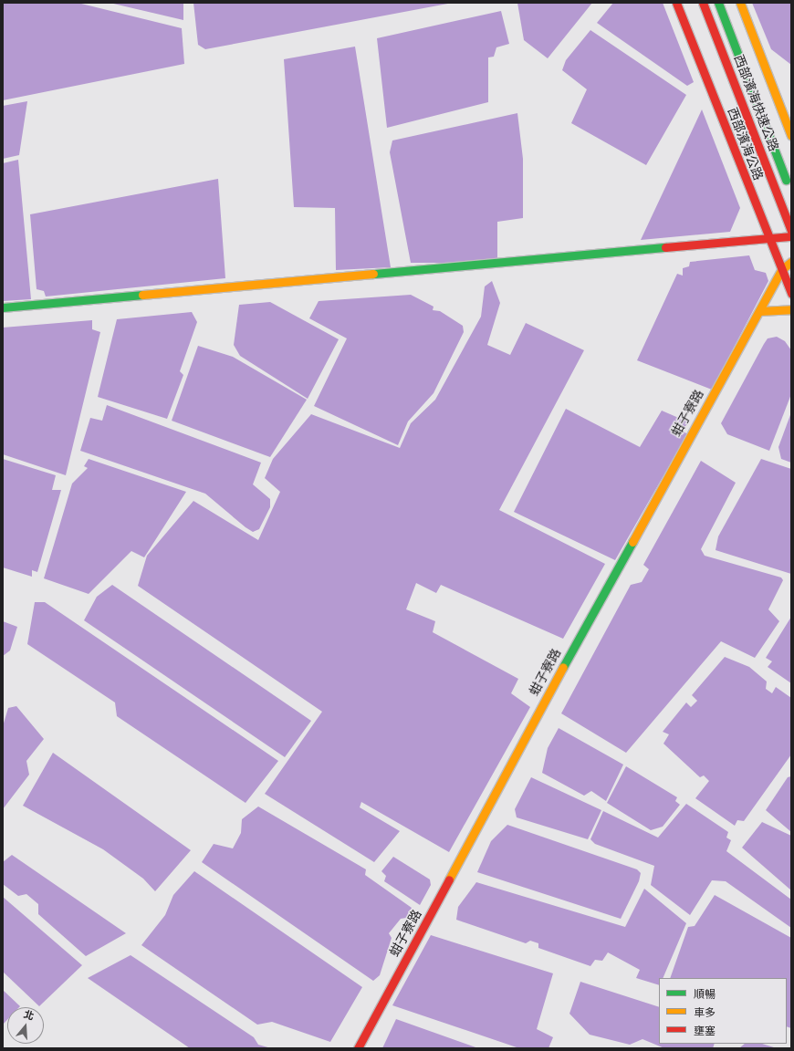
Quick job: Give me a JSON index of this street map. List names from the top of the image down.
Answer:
{
  "streets": {
    "main road": ["西部濱海快速公路", "西部濱海公路", "蚶子寮路"]
  },
  "crossings": [
    ["西部濱海公路", "蚶子寮路"]
  ],
  "legend": ["順暢", "車多", "壅塞"],
  "north": "top"
}
